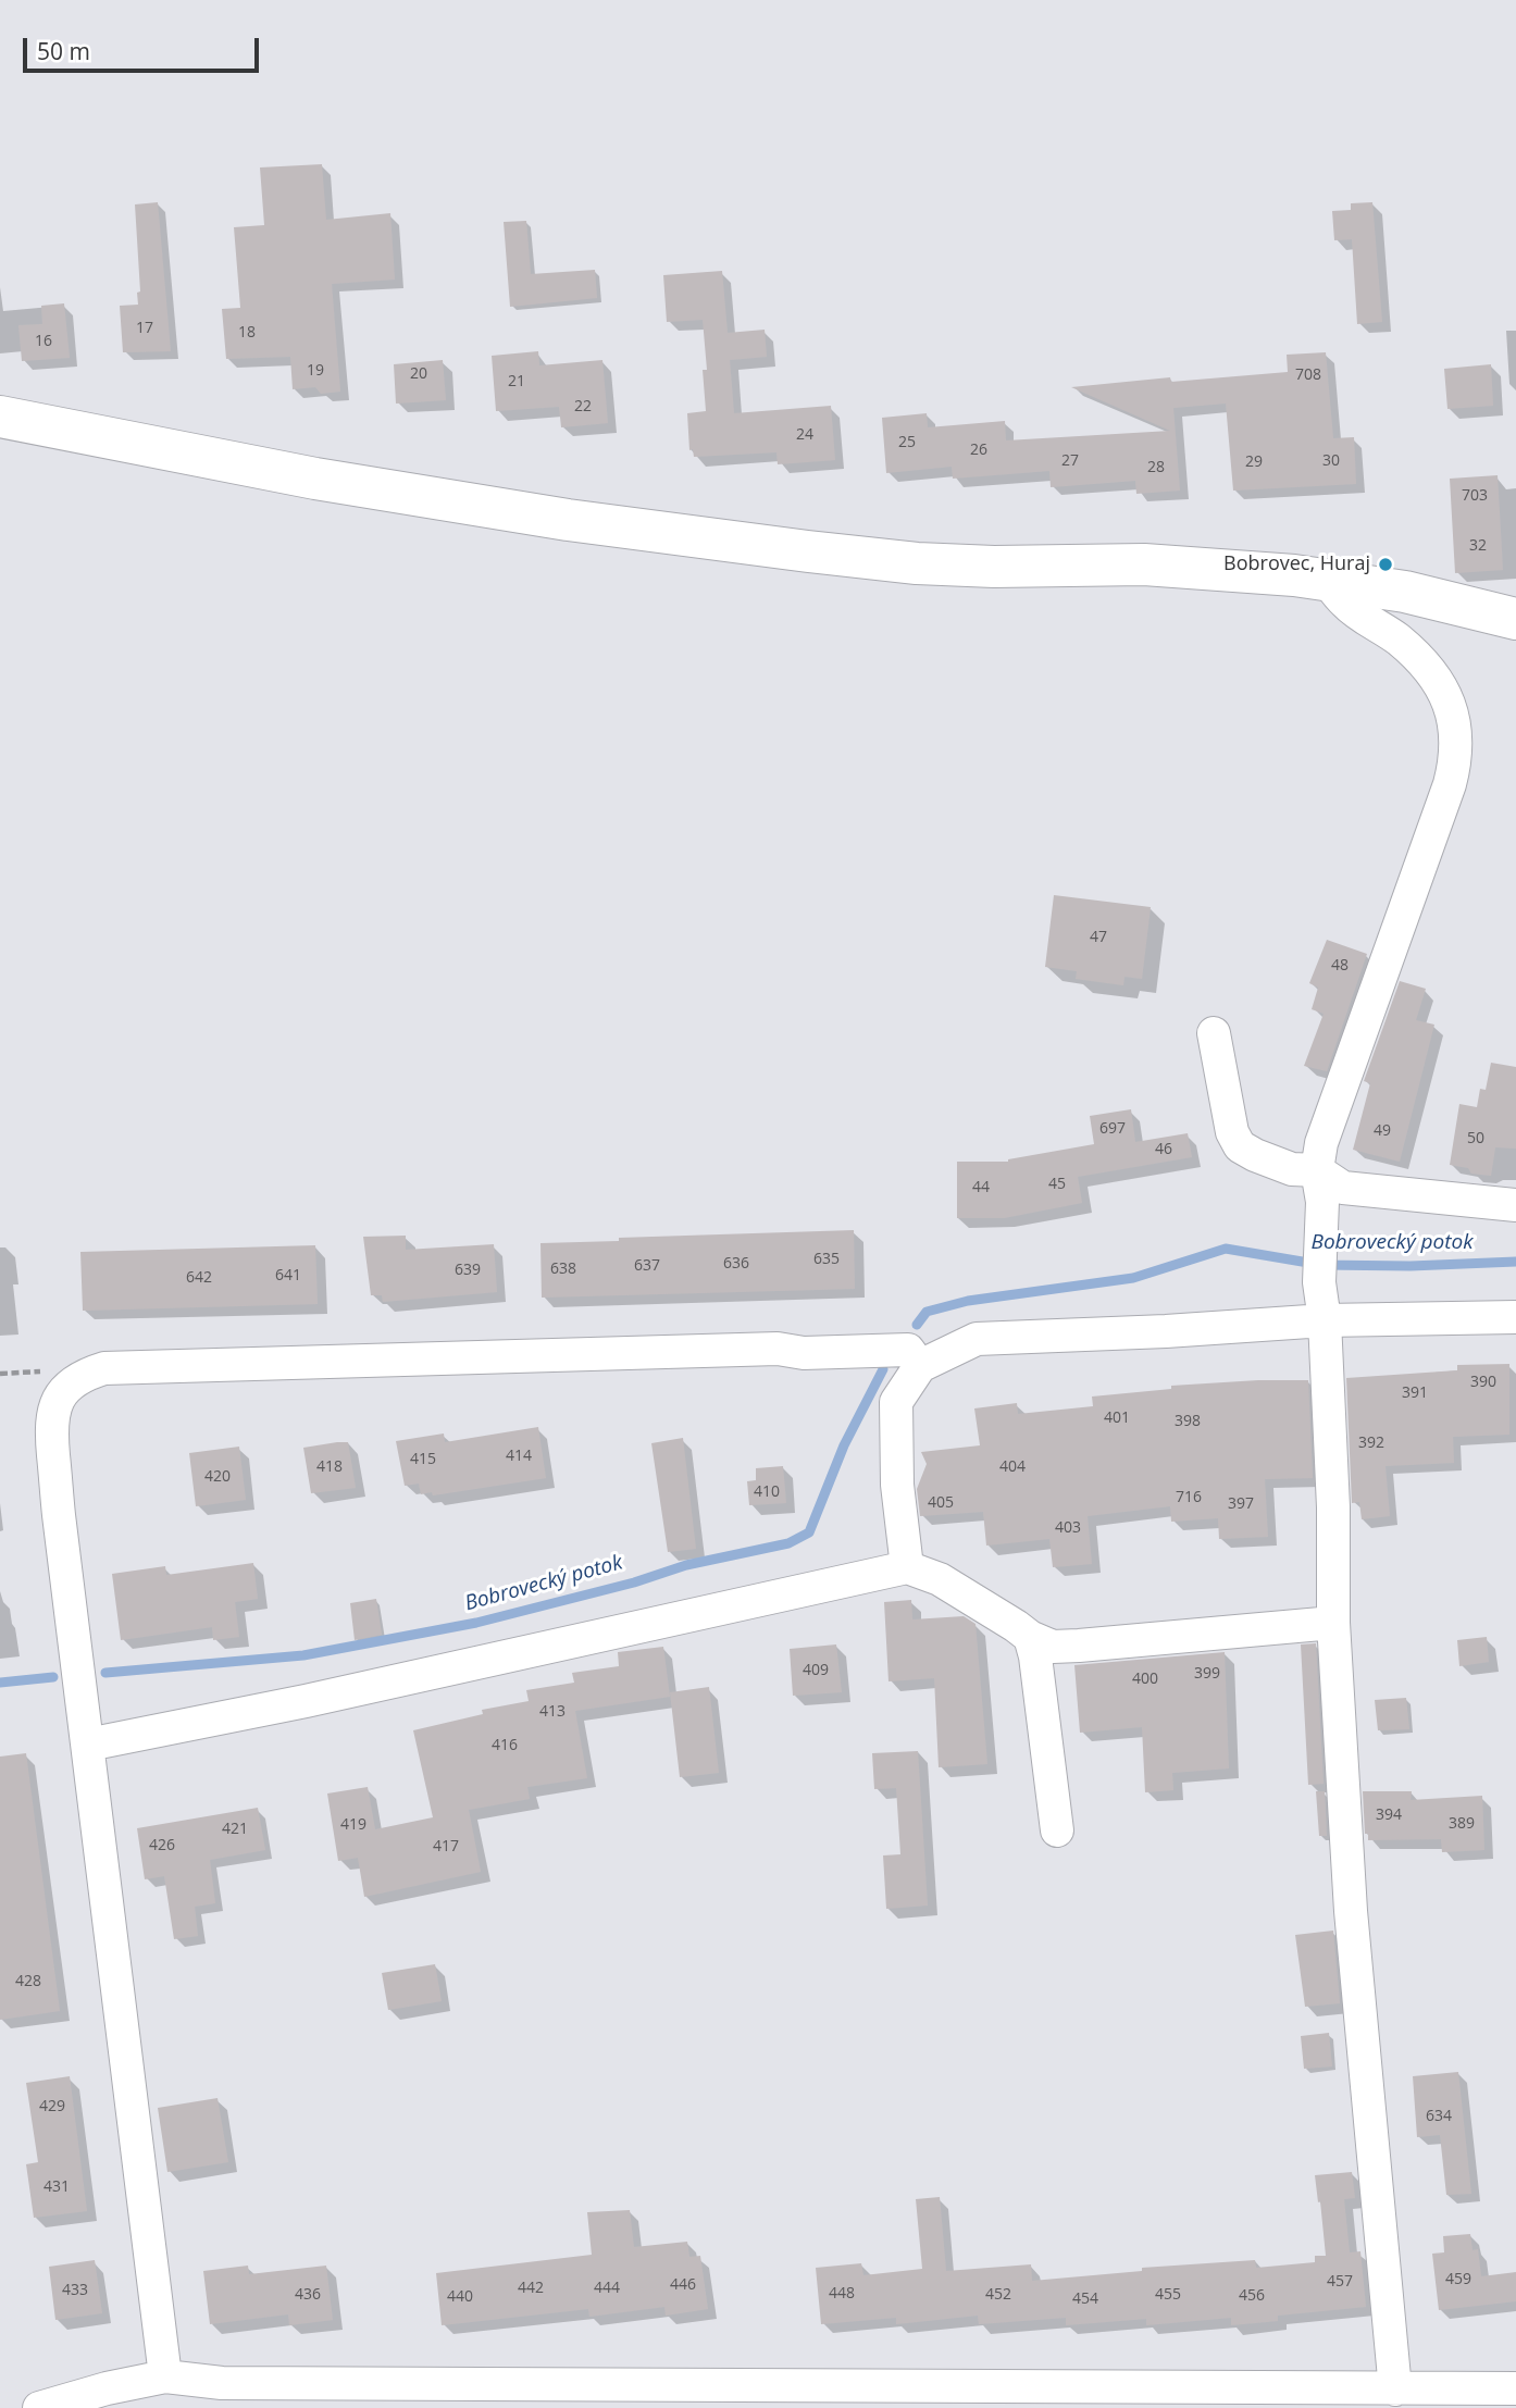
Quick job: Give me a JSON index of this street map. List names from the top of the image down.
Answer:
{
  "water": ["Bobrovecký potok"],
  "places": ["Bobrovec, Huraj"],
  "house_numbers": [
    "17",
    "18",
    "16",
    "19",
    "20",
    "708",
    "21",
    "22",
    "24",
    "25",
    "26",
    "27",
    "30",
    "29",
    "28",
    "703",
    "32",
    "47",
    "48",
    "697",
    "49",
    "50",
    "46",
    "45",
    "44",
    "635",
    "636",
    "637",
    "638",
    "639",
    "641",
    "642",
    "390",
    "391",
    "401",
    "398",
    "392",
    "414",
    "415",
    "418",
    "404",
    "420",
    "410",
    "716",
    "405",
    "397",
    "403",
    "409",
    "399",
    "400",
    "413",
    "416",
    "394",
    "389",
    "419",
    "421",
    "426",
    "417",
    "428",
    "429",
    "634",
    "431",
    "459",
    "457",
    "446",
    "442",
    "444",
    "433",
    "448",
    "436",
    "452",
    "455",
    "456",
    "440",
    "454"
  ],
  "scale_bar": "50 m"
}
